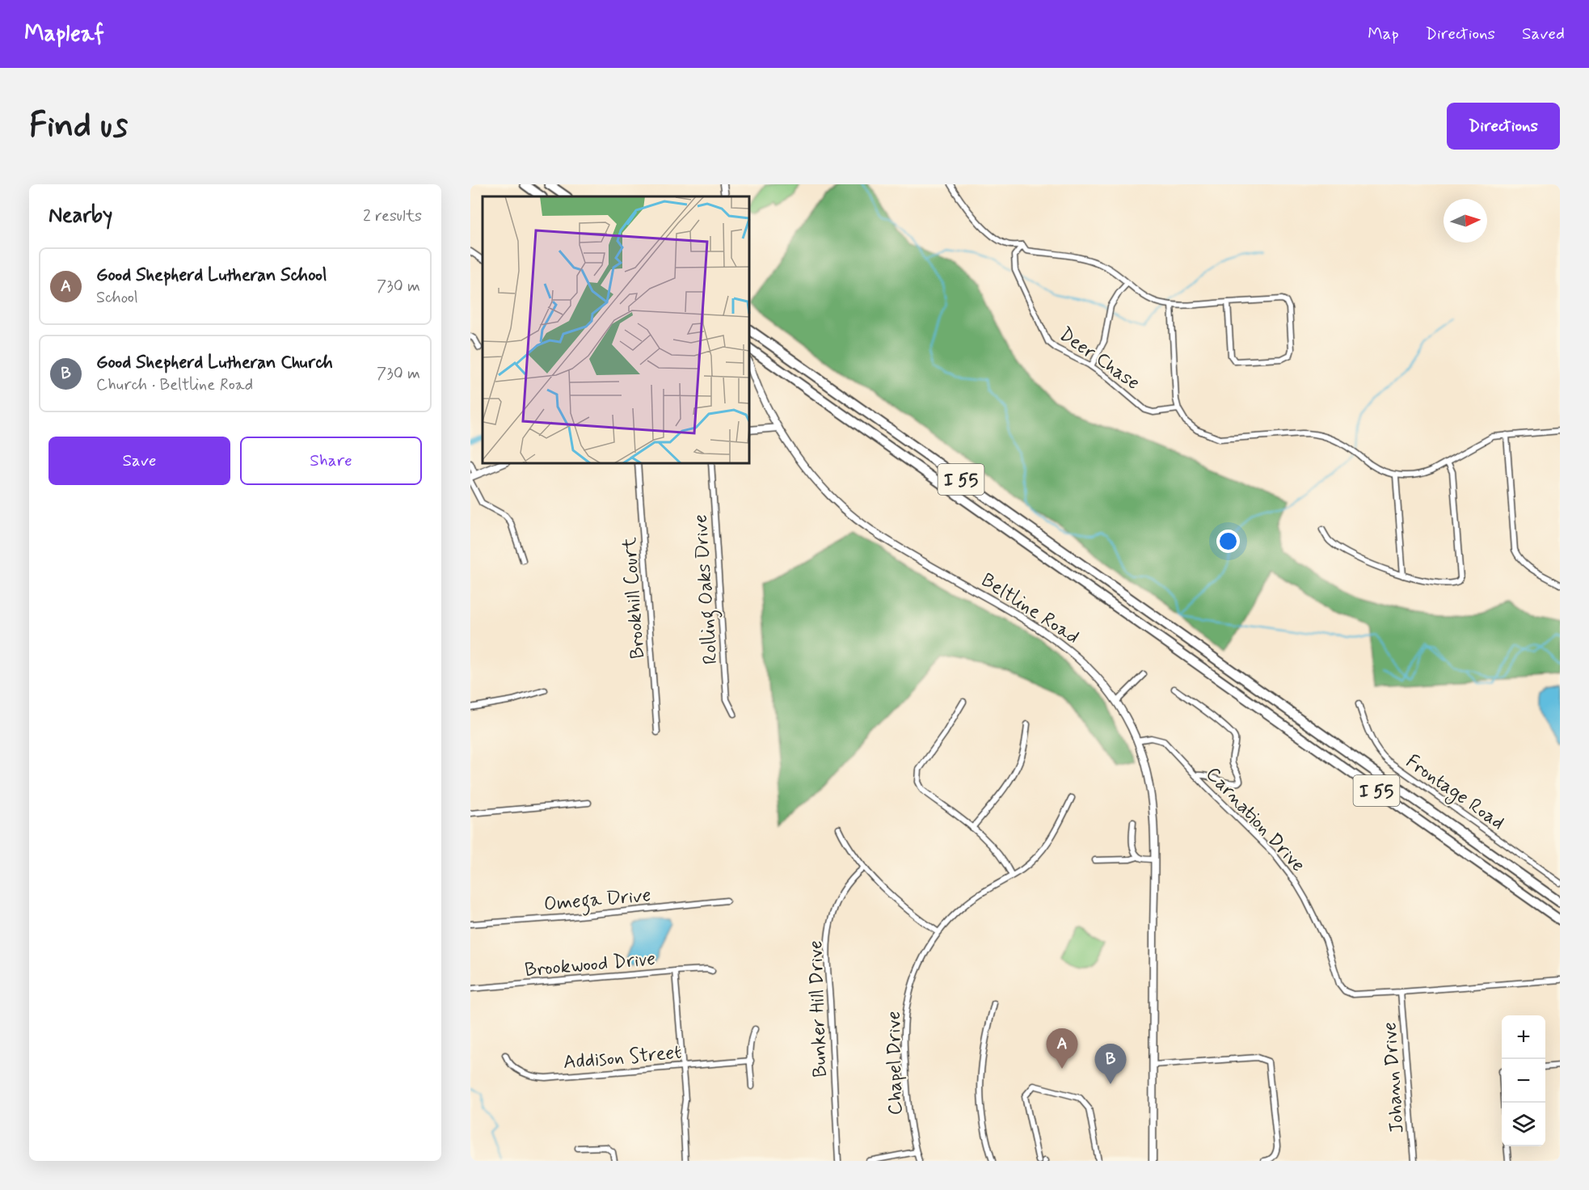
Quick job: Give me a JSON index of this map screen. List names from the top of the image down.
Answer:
{
  "streets": {
    "highway": ["I 55"],
    "main road": ["Beltline Road"],
    "street": [
      "Deer Chase",
      "Rolling Oaks Drive",
      "Brookhill Court",
      "Frontage Road",
      "Carnation Drive",
      "Omega Drive",
      "Brookwood Drive",
      "Bunker Hill Drive",
      "Addison Street",
      "Chapel Drive",
      "Johann Drive"
    ]
  },
  "crossings": [
    ["Beltline Road", "Carnation Drive"],
    ["Carnation Drive", "Johann Drive"]
  ],
  "north": "right",
  "page": {
    "header": "Mapleaf",
    "nav": ["Map", "Directions", "Saved"],
    "buttons": [
      "Directions",
      ["Save", "Share"]
    ],
    "title": "Find us",
    "heading": ["Nearby", "2 results"],
    "list": [
      {
        "mark": "A",
        "name": "Good Shepherd Lutheran School",
        "note": "School",
        "value": "730 m"
      },
      {
        "mark": "B",
        "name": "Good Shepherd Lutheran Church",
        "note": "Church · Beltline Road",
        "value": "730 m"
      }
    ],
    "map_buttons": ["+", "−"],
    "pins": ["A", "B"]
  }
}
